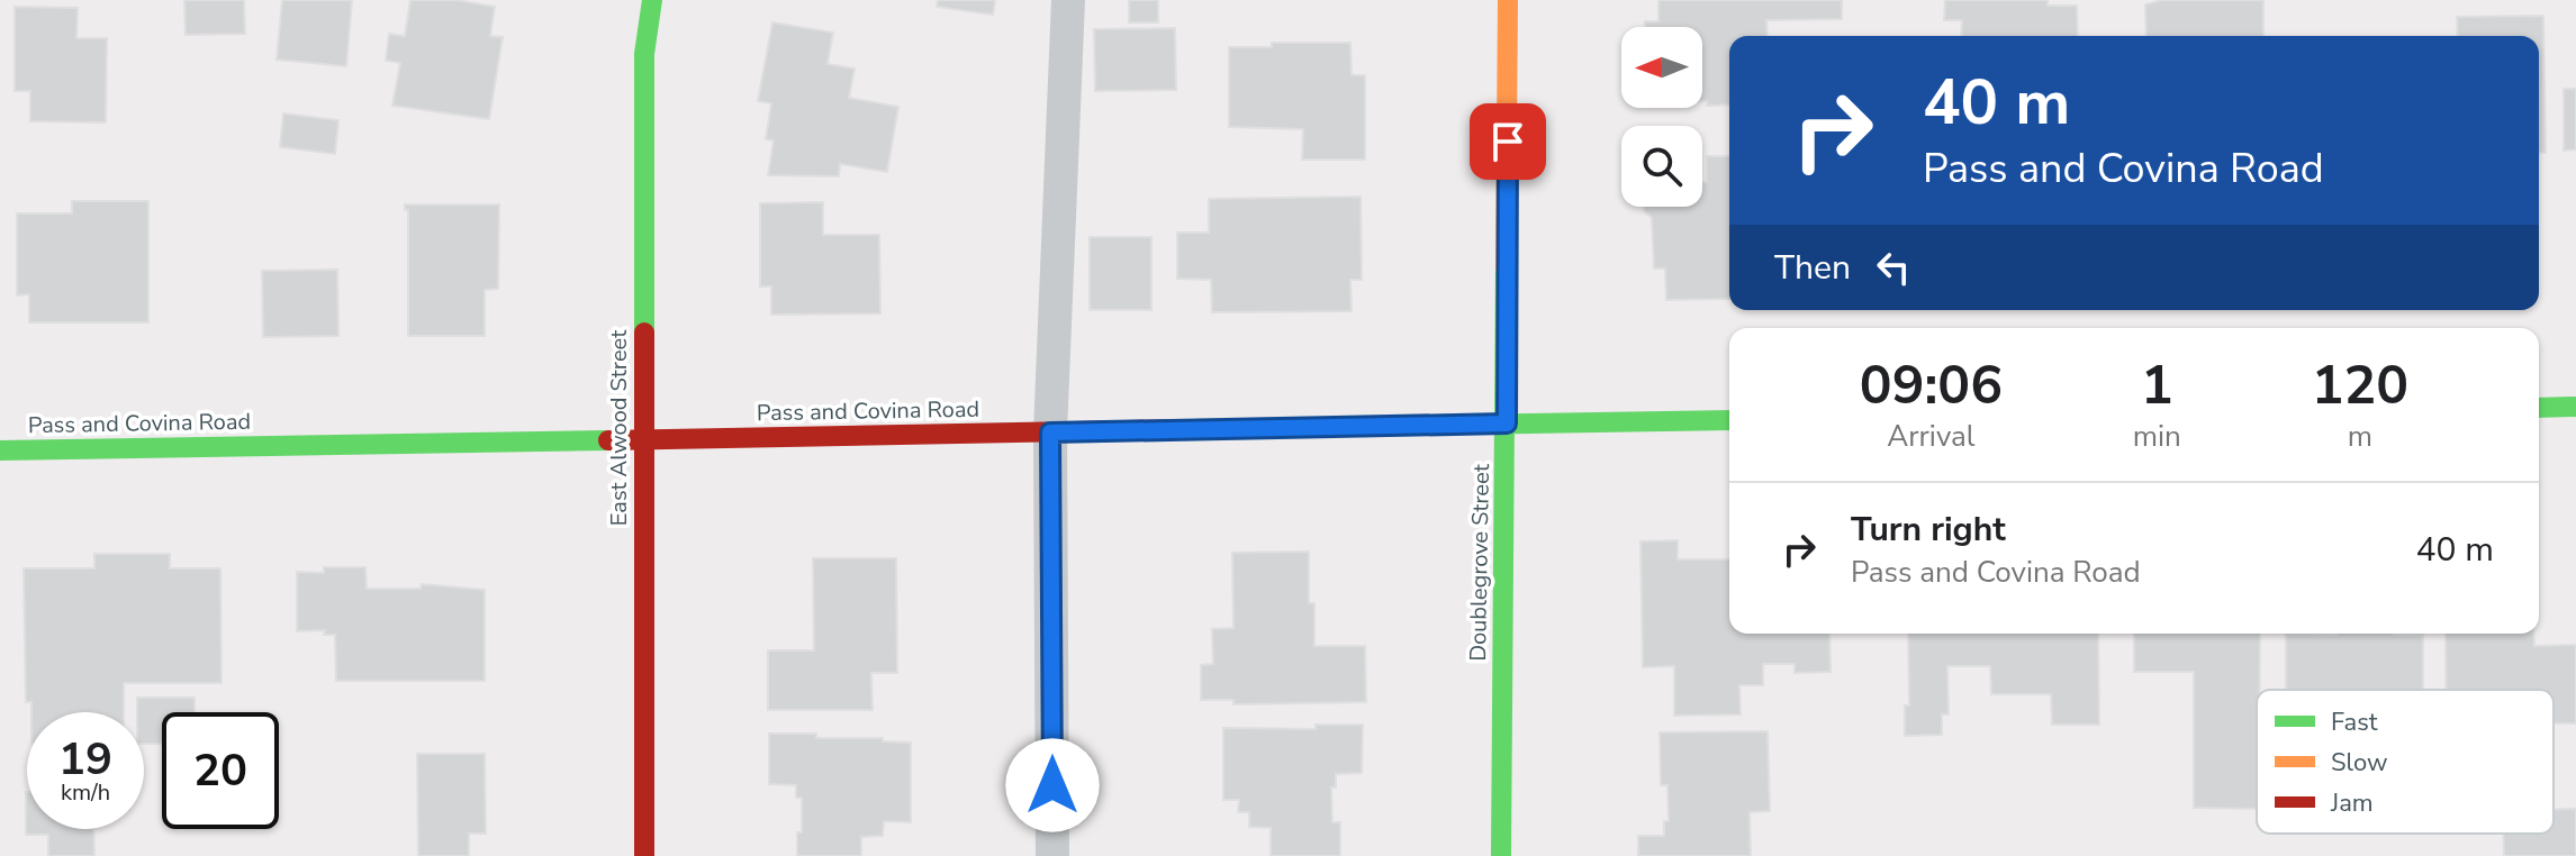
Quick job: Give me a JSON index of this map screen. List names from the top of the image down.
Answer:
{
  "streets": {
    "street": ["Pass and Covina Road", "East Alwood Street", "Doublegrove Street"]
  },
  "crossings": [
    ["Pass and Covina Road", "East Alwood Street"],
    ["Pass and Covina Road", "Doublegrove Street"]
  ],
  "legend": ["Fast", "Slow", "Jam"],
  "north": "left",
  "page": {
    "turn": ["40 m", "Pass and Covina Road"],
    "then": "Then",
    "eta": [
      "09:06",
      "Arrival",
      "1",
      "min",
      "120",
      "m"
    ],
    "list": [
      {
        "name": "Turn right",
        "note": "Pass and Covina Road",
        "value": "40 m"
      }
    ],
    "speed": "19 km/h",
    "limit": "20"
  }
}
